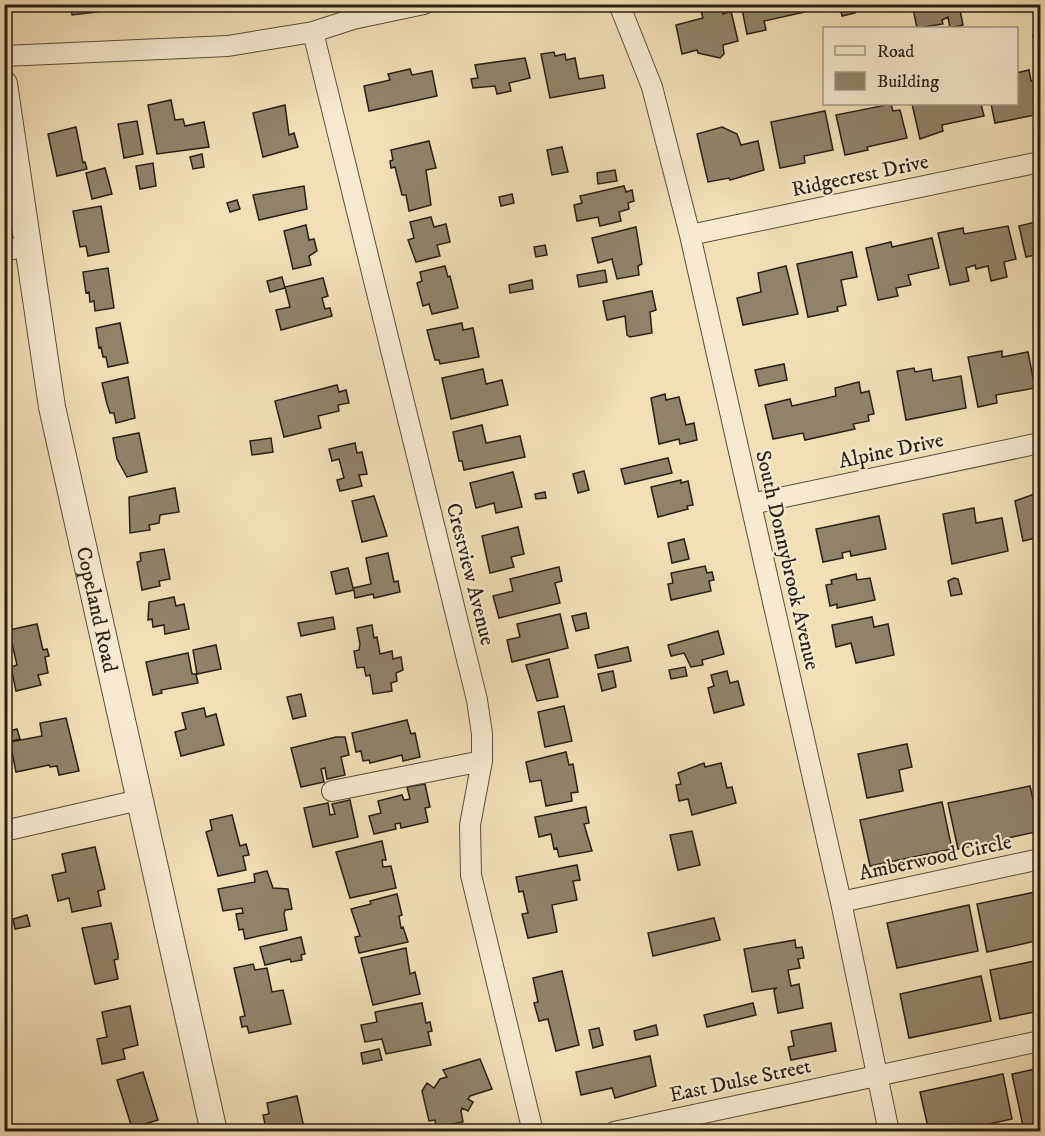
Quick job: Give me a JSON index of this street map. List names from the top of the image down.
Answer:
{
  "streets": {
    "street": [
      "Ridgecrest Drive",
      "Alpine Drive",
      "South Donnybrook Avenue",
      "Crestview Avenue",
      "Copeland Road",
      "Amberwood Circle",
      "East Dulse Street"
    ]
  },
  "crossings": [
    ["Ridgecrest Drive", "South Donnybrook Avenue"],
    ["Alpine Drive", "South Donnybrook Avenue"],
    ["South Donnybrook Avenue", "Amberwood Circle"],
    ["South Donnybrook Avenue", "East Dulse Street"]
  ],
  "legend": ["Road", "Building"]
}
